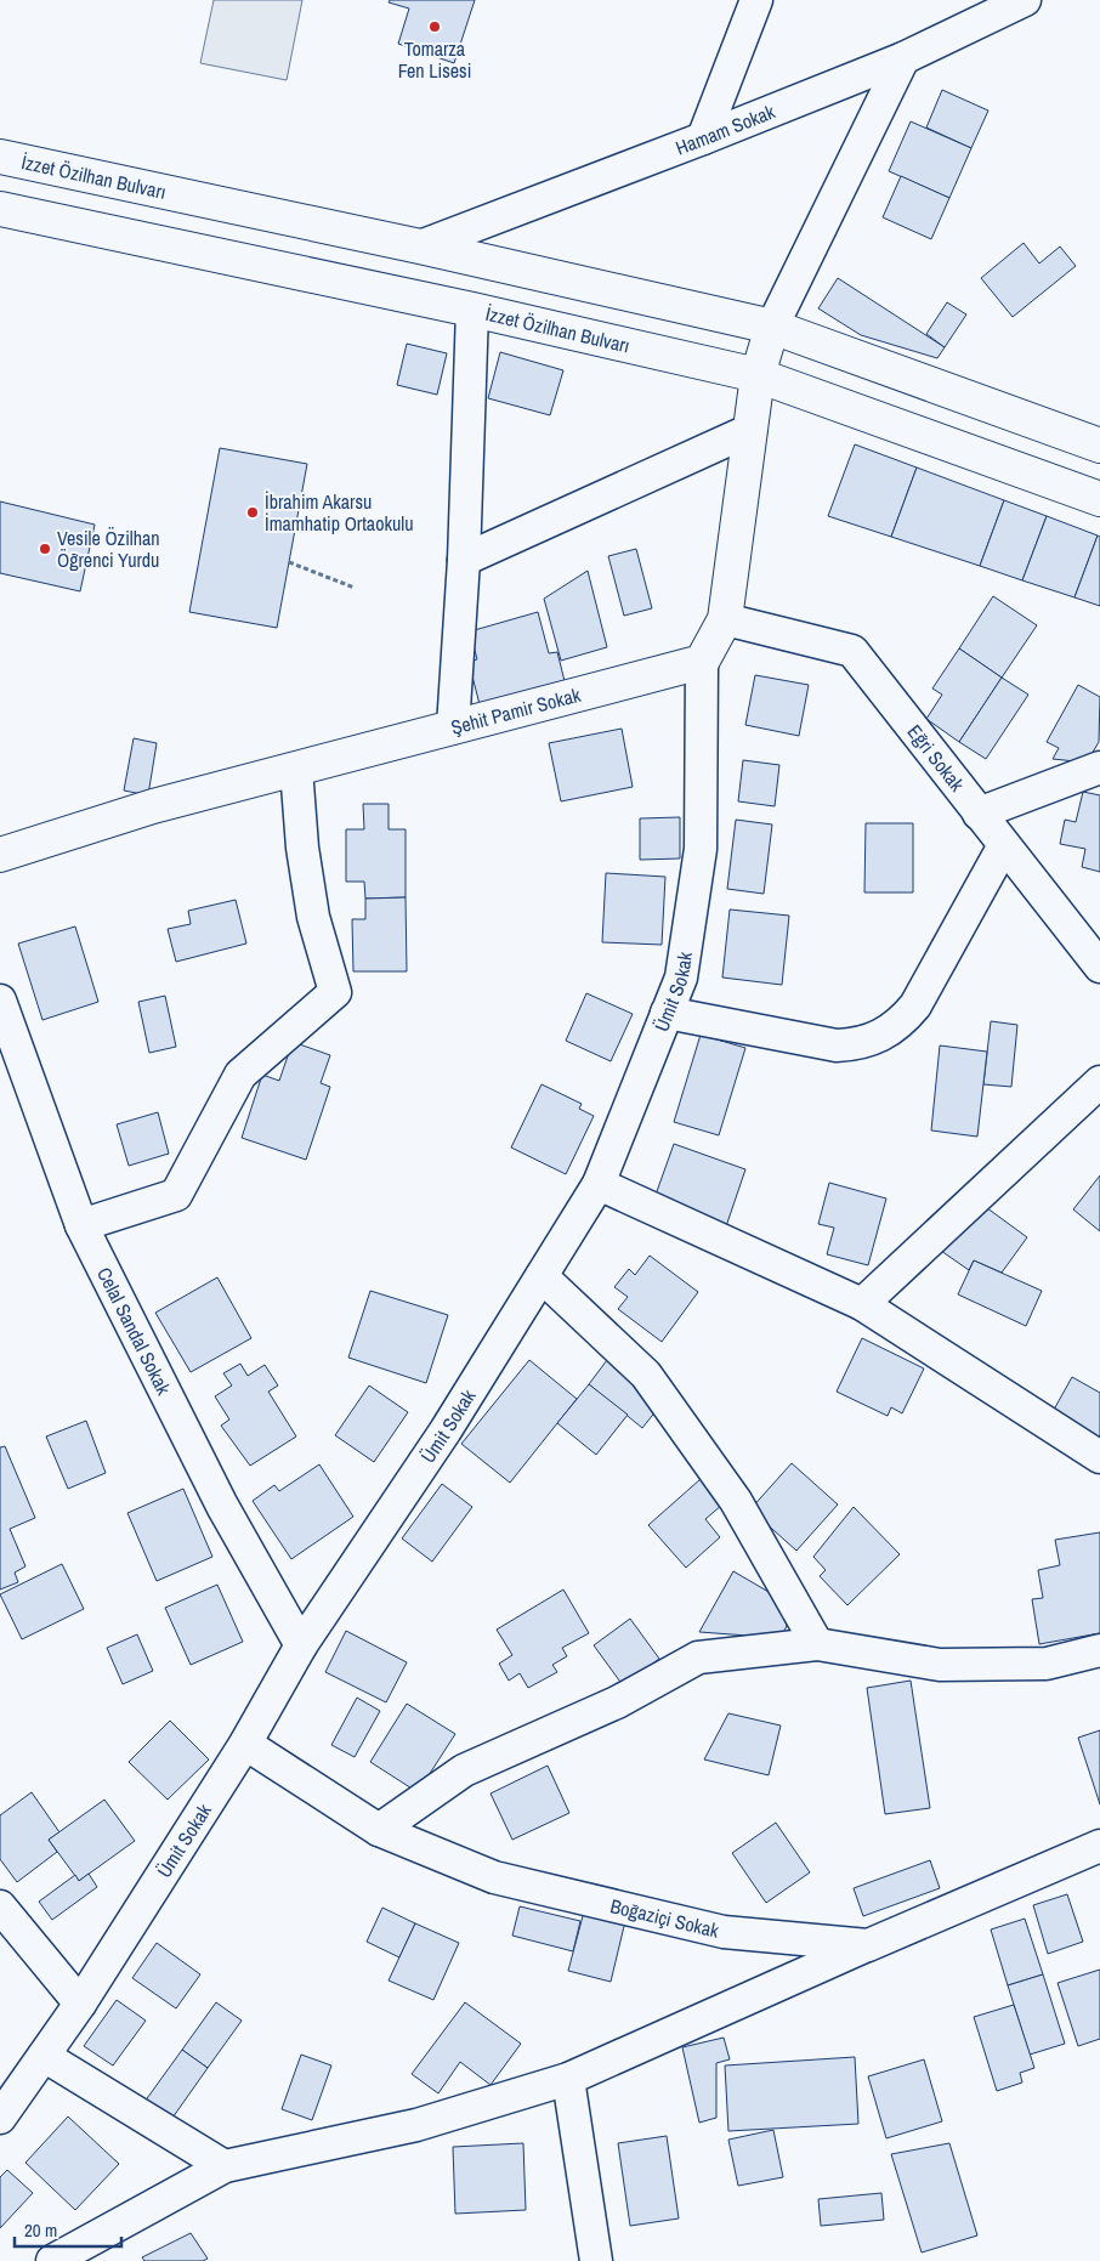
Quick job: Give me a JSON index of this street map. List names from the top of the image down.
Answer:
{
  "streets": {
    "main road": ["İzzet Özilhan Bulvarı", "Şehit Pamir Sokak"],
    "street": [
      "Hamam Sokak",
      "Eğri Sokak",
      "Ümit Sokak",
      "Celal Sandal Sokak",
      "Boğaziçi Sokak"
    ]
  },
  "crossings": [
    ["Hamam Sokak", "İzzet Özilhan Bulvarı"],
    ["Şehit Pamir Sokak", "Ümit Sokak"],
    ["Ümit Sokak", "Celal Sandal Sokak"],
    ["Ümit Sokak", "Boğaziçi Sokak"]
  ],
  "places": ["Tomarza Fen Lisesi", "İbrahim Akarsu İmamhatip Ortaokulu", "Vesile Özilhan Öğrenci Yurdu"],
  "scale_bar": "20 m"
}
